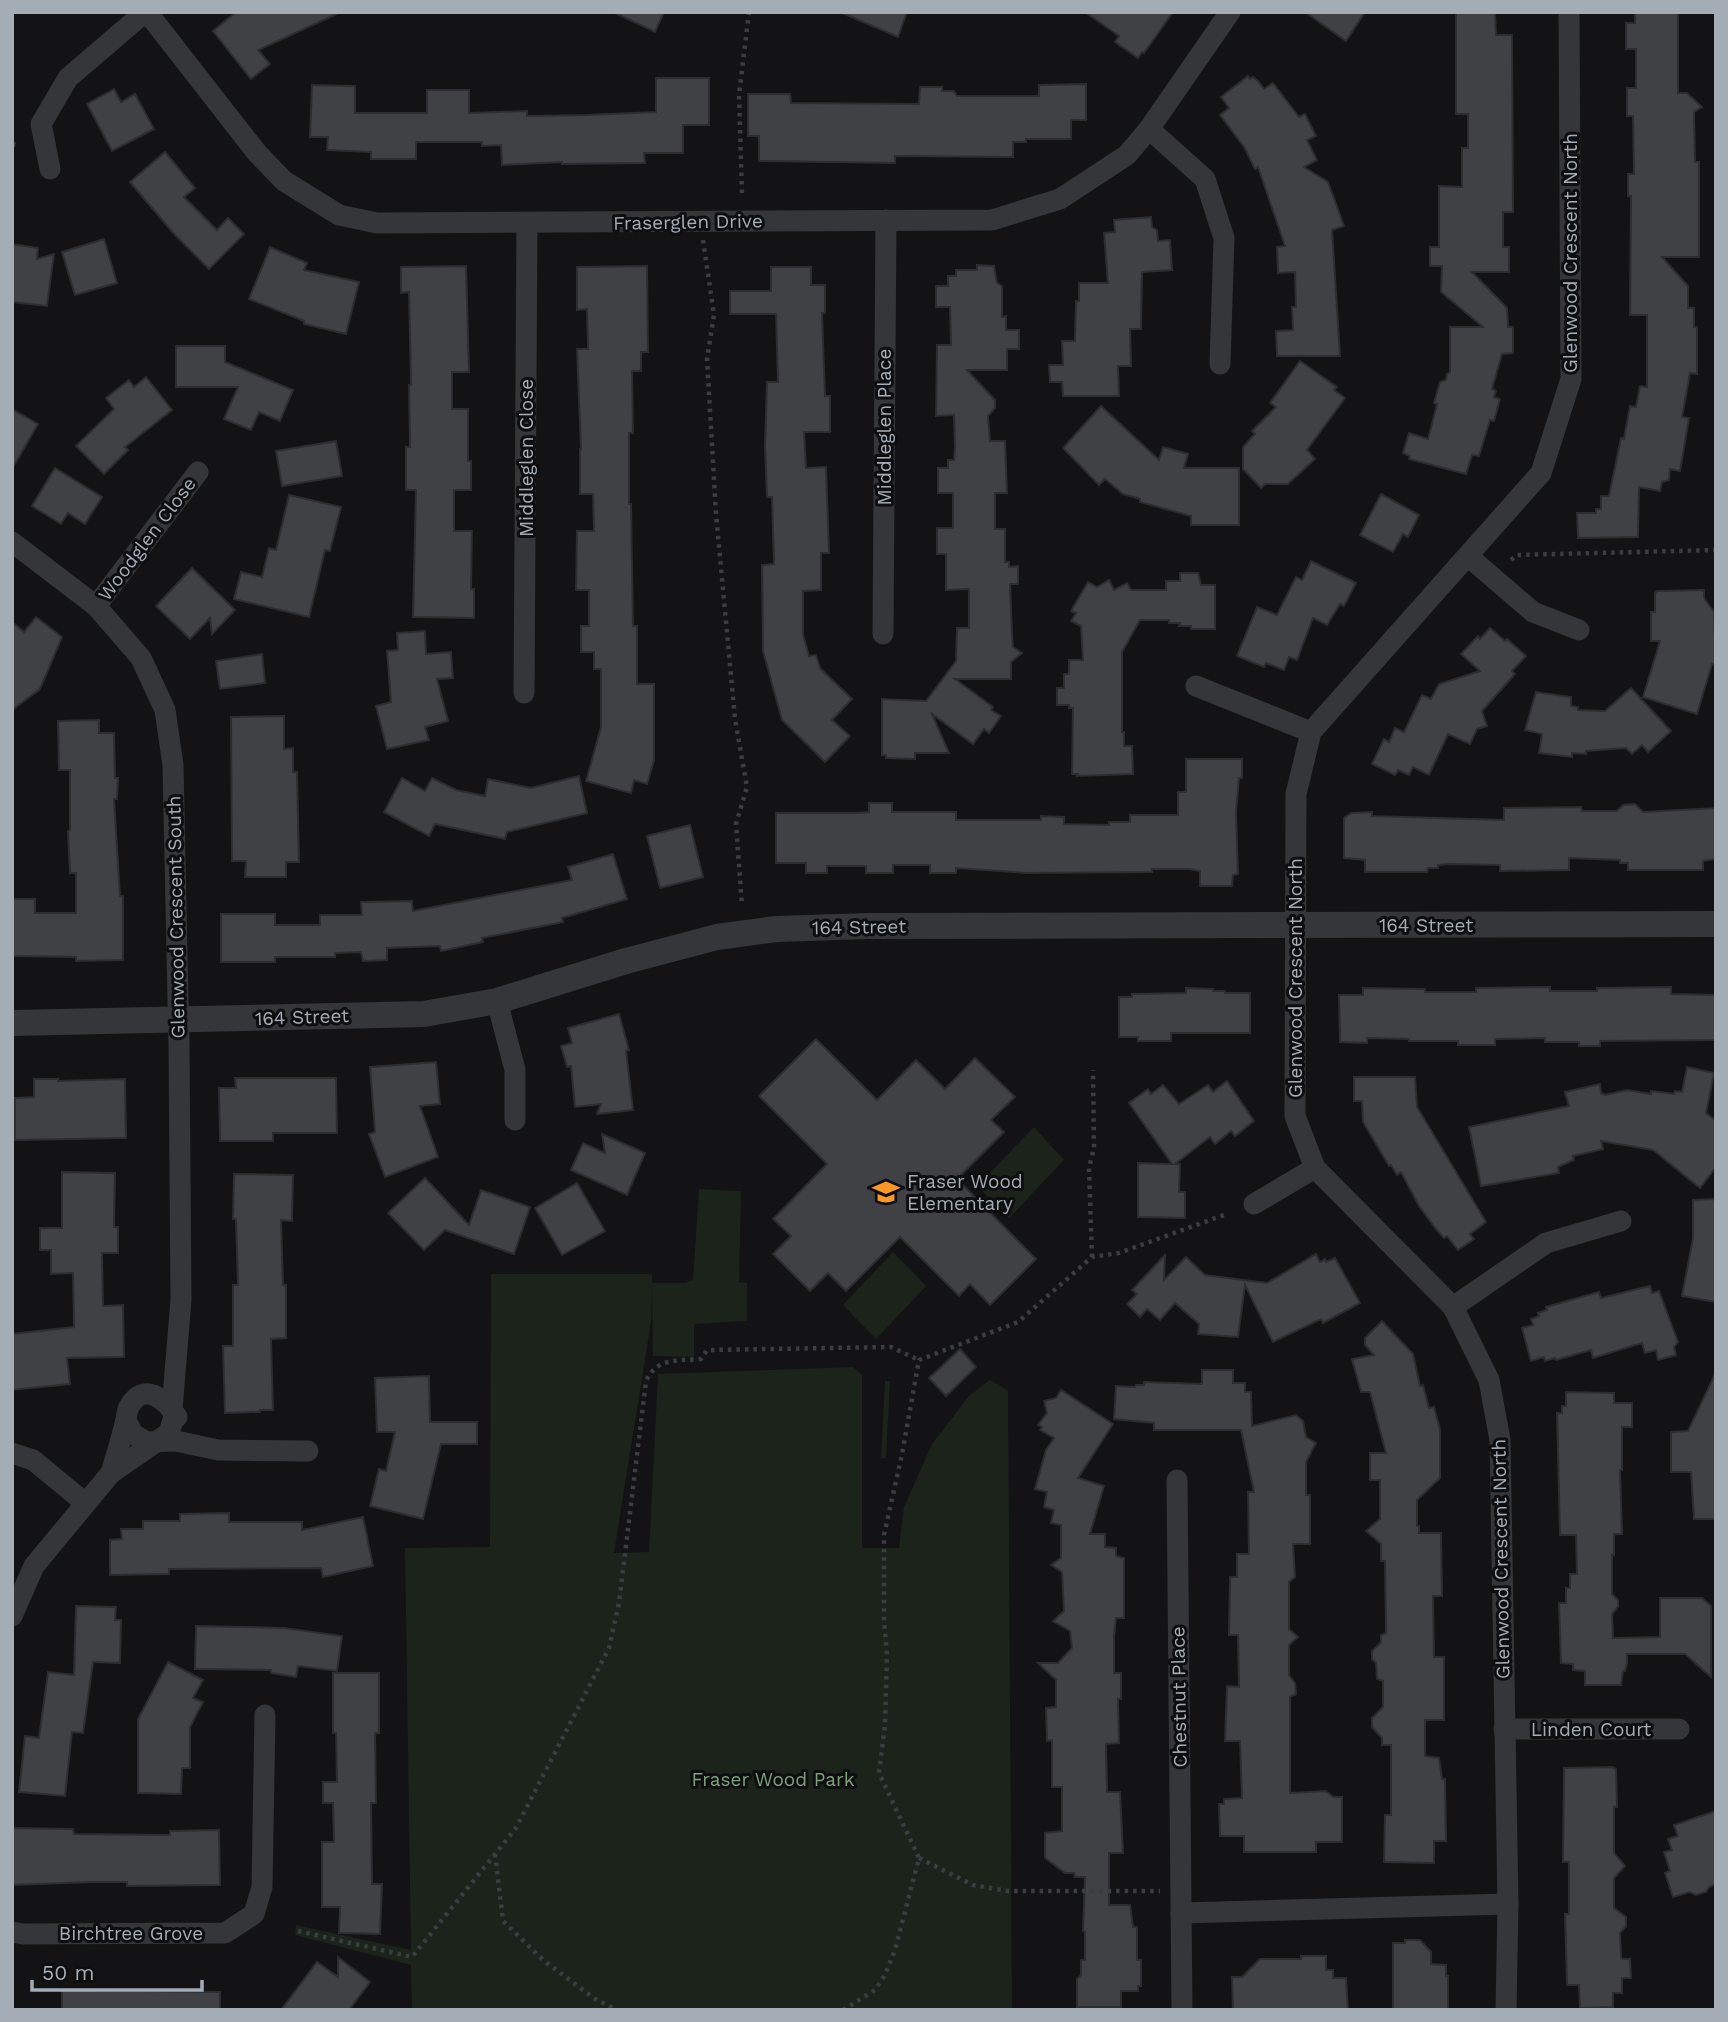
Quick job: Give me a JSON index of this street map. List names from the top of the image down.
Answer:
{
  "streets": {
    "street": [
      "Fraserglen Drive",
      "Glenwood Crescent North",
      "Middleglen Place",
      "Middleglen Close",
      "Woodglen Close",
      "Glenwood Crescent South",
      "164 Street",
      "Chestnut Place",
      "Linden Court",
      "Birchtree Grove"
    ]
  },
  "crossings": [
    ["Fraserglen Drive", "Middleglen Place"],
    ["Fraserglen Drive", "Middleglen Close"],
    ["Glenwood Crescent North", "164 Street"],
    ["Glenwood Crescent North", "Linden Court"],
    ["Woodglen Close", "Glenwood Crescent South"],
    ["Glenwood Crescent South", "164 Street"]
  ],
  "parks": ["Fraser Wood Park"],
  "places": {
    "school or university": ["Fraser Wood Elementary"]
  },
  "scale_bar": "50 m"
}
